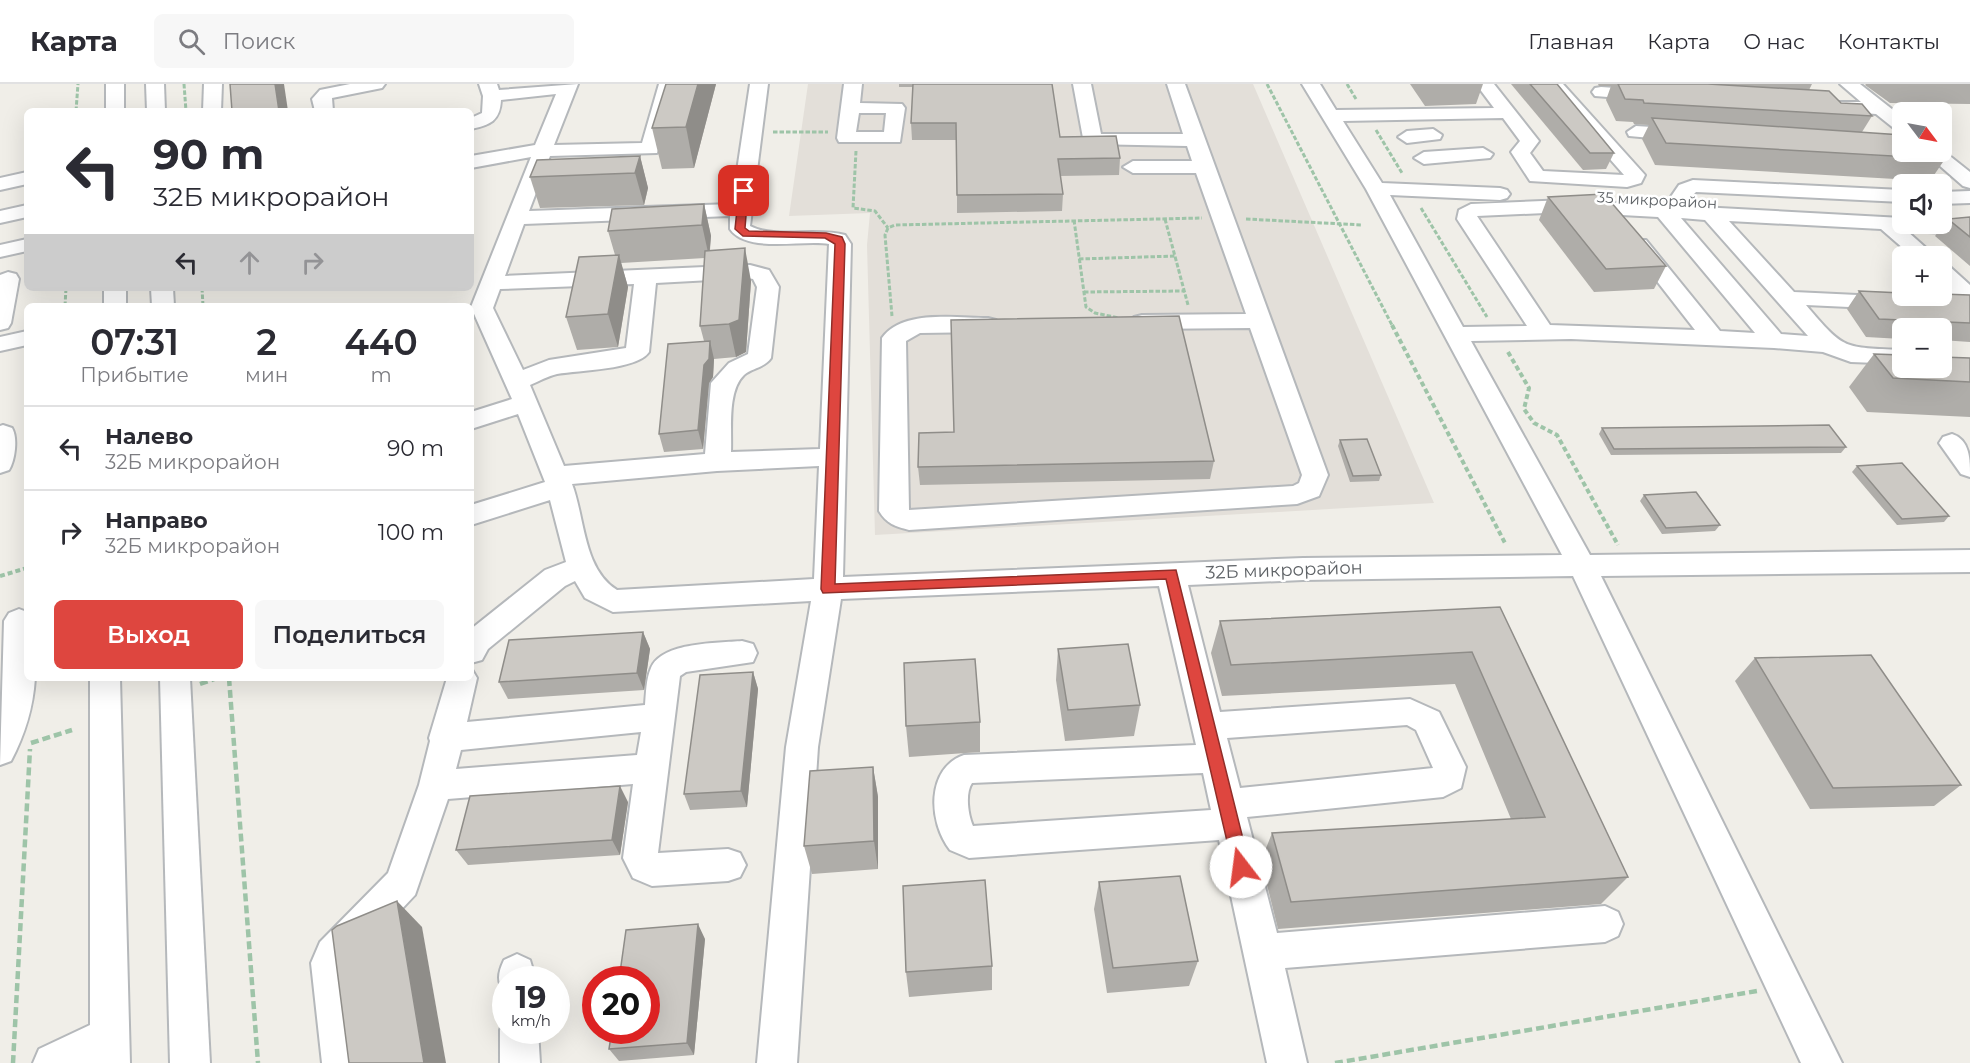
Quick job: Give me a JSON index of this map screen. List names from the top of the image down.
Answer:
{
  "streets": {
    "street": ["35 микрорайон", "32Б микрорайон"]
  },
  "north": "bottom right",
  "page": {
    "header": "Карта",
    "search": "Поиск",
    "nav": [
      "Главная",
      "Карта",
      "О нас",
      "Контакты"
    ],
    "map_buttons": ["+", "−"],
    "turn": ["90 m", "32Б микрорайон"],
    "eta": [
      "07:31",
      "Прибытие",
      "2",
      "мин",
      "440",
      "m"
    ],
    "list": [
      {
        "name": "Налево",
        "note": "32Б микрорайон",
        "value": "90 m"
      },
      {
        "name": "Направо",
        "note": "32Б микрорайон",
        "value": "100 m"
      }
    ],
    "buttons": ["Выход", "Поделиться"],
    "speed": "19 km/h",
    "limit": "20"
  }
}
